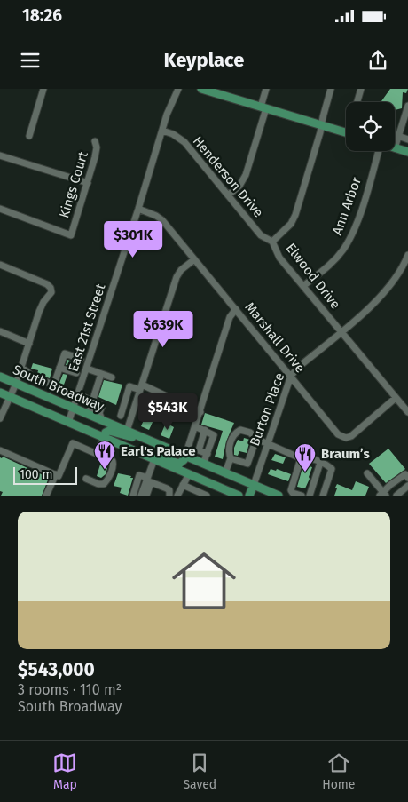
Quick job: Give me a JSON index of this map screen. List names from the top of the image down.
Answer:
{
  "streets": {
    "main road": ["South Broadway"],
    "street": [
      "Henderson Drive",
      "Kings Court",
      "Ann Arbor",
      "Elwood Drive",
      "East 21st Street",
      "Marshall Drive",
      "Burton Place"
    ]
  },
  "crossings": [
    ["Henderson Drive", "Elwood Drive"],
    ["Henderson Drive", "East 21st Street"],
    ["Ann Arbor", "Elwood Drive"],
    ["Elwood Drive", "Marshall Drive"],
    ["Elwood Drive", "Burton Place"],
    ["East 21st Street", "Marshall Drive"],
    ["East 21st Street", "South Broadway"],
    ["Marshall Drive", "Burton Place"],
    ["South Broadway", "Burton Place"]
  ],
  "places": {
    "restaurant": ["Earl's Palace", "Braum’s"]
  },
  "scale_bar": "100 m",
  "page": {
    "status": "18:26",
    "header": "Keyplace",
    "price": ["$301K", "$639K", "$543K"],
    "scale": "100 m",
    "list": [
      {
        "name": "$543,000",
        "note": "3 rooms · 110 m² · South Broadway"
      }
    ],
    "tabs": ["Map", "Saved", "Home"]
  }
}
